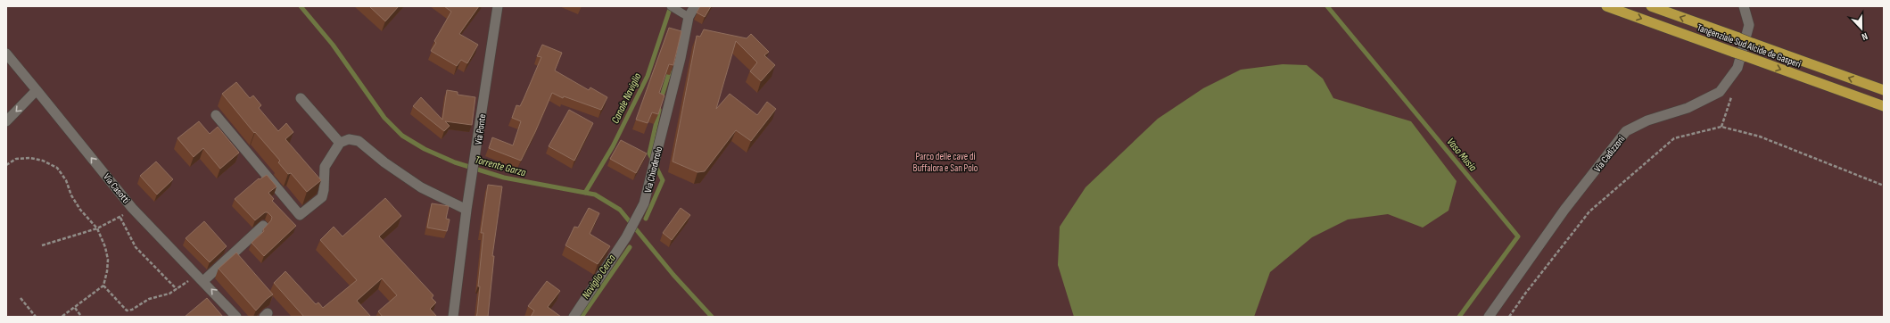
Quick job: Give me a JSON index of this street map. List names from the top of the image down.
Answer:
{
  "streets": {
    "highway": ["Tangenziale Sud Alcide de Gasperi"],
    "street": [
      "Via Ponte",
      "Via Cadizzoni",
      "Via Chioderolo",
      "Via Casotti"
    ]
  },
  "one_way": ["Via Casotti"],
  "water": [
    "Canale Naviglio",
    "Vaso Musia",
    "Torrente Garza",
    "Naviglio Cerca"
  ],
  "parks": ["Parco delle cave di Buffalora e San Polo"],
  "north": "bottom"
}
